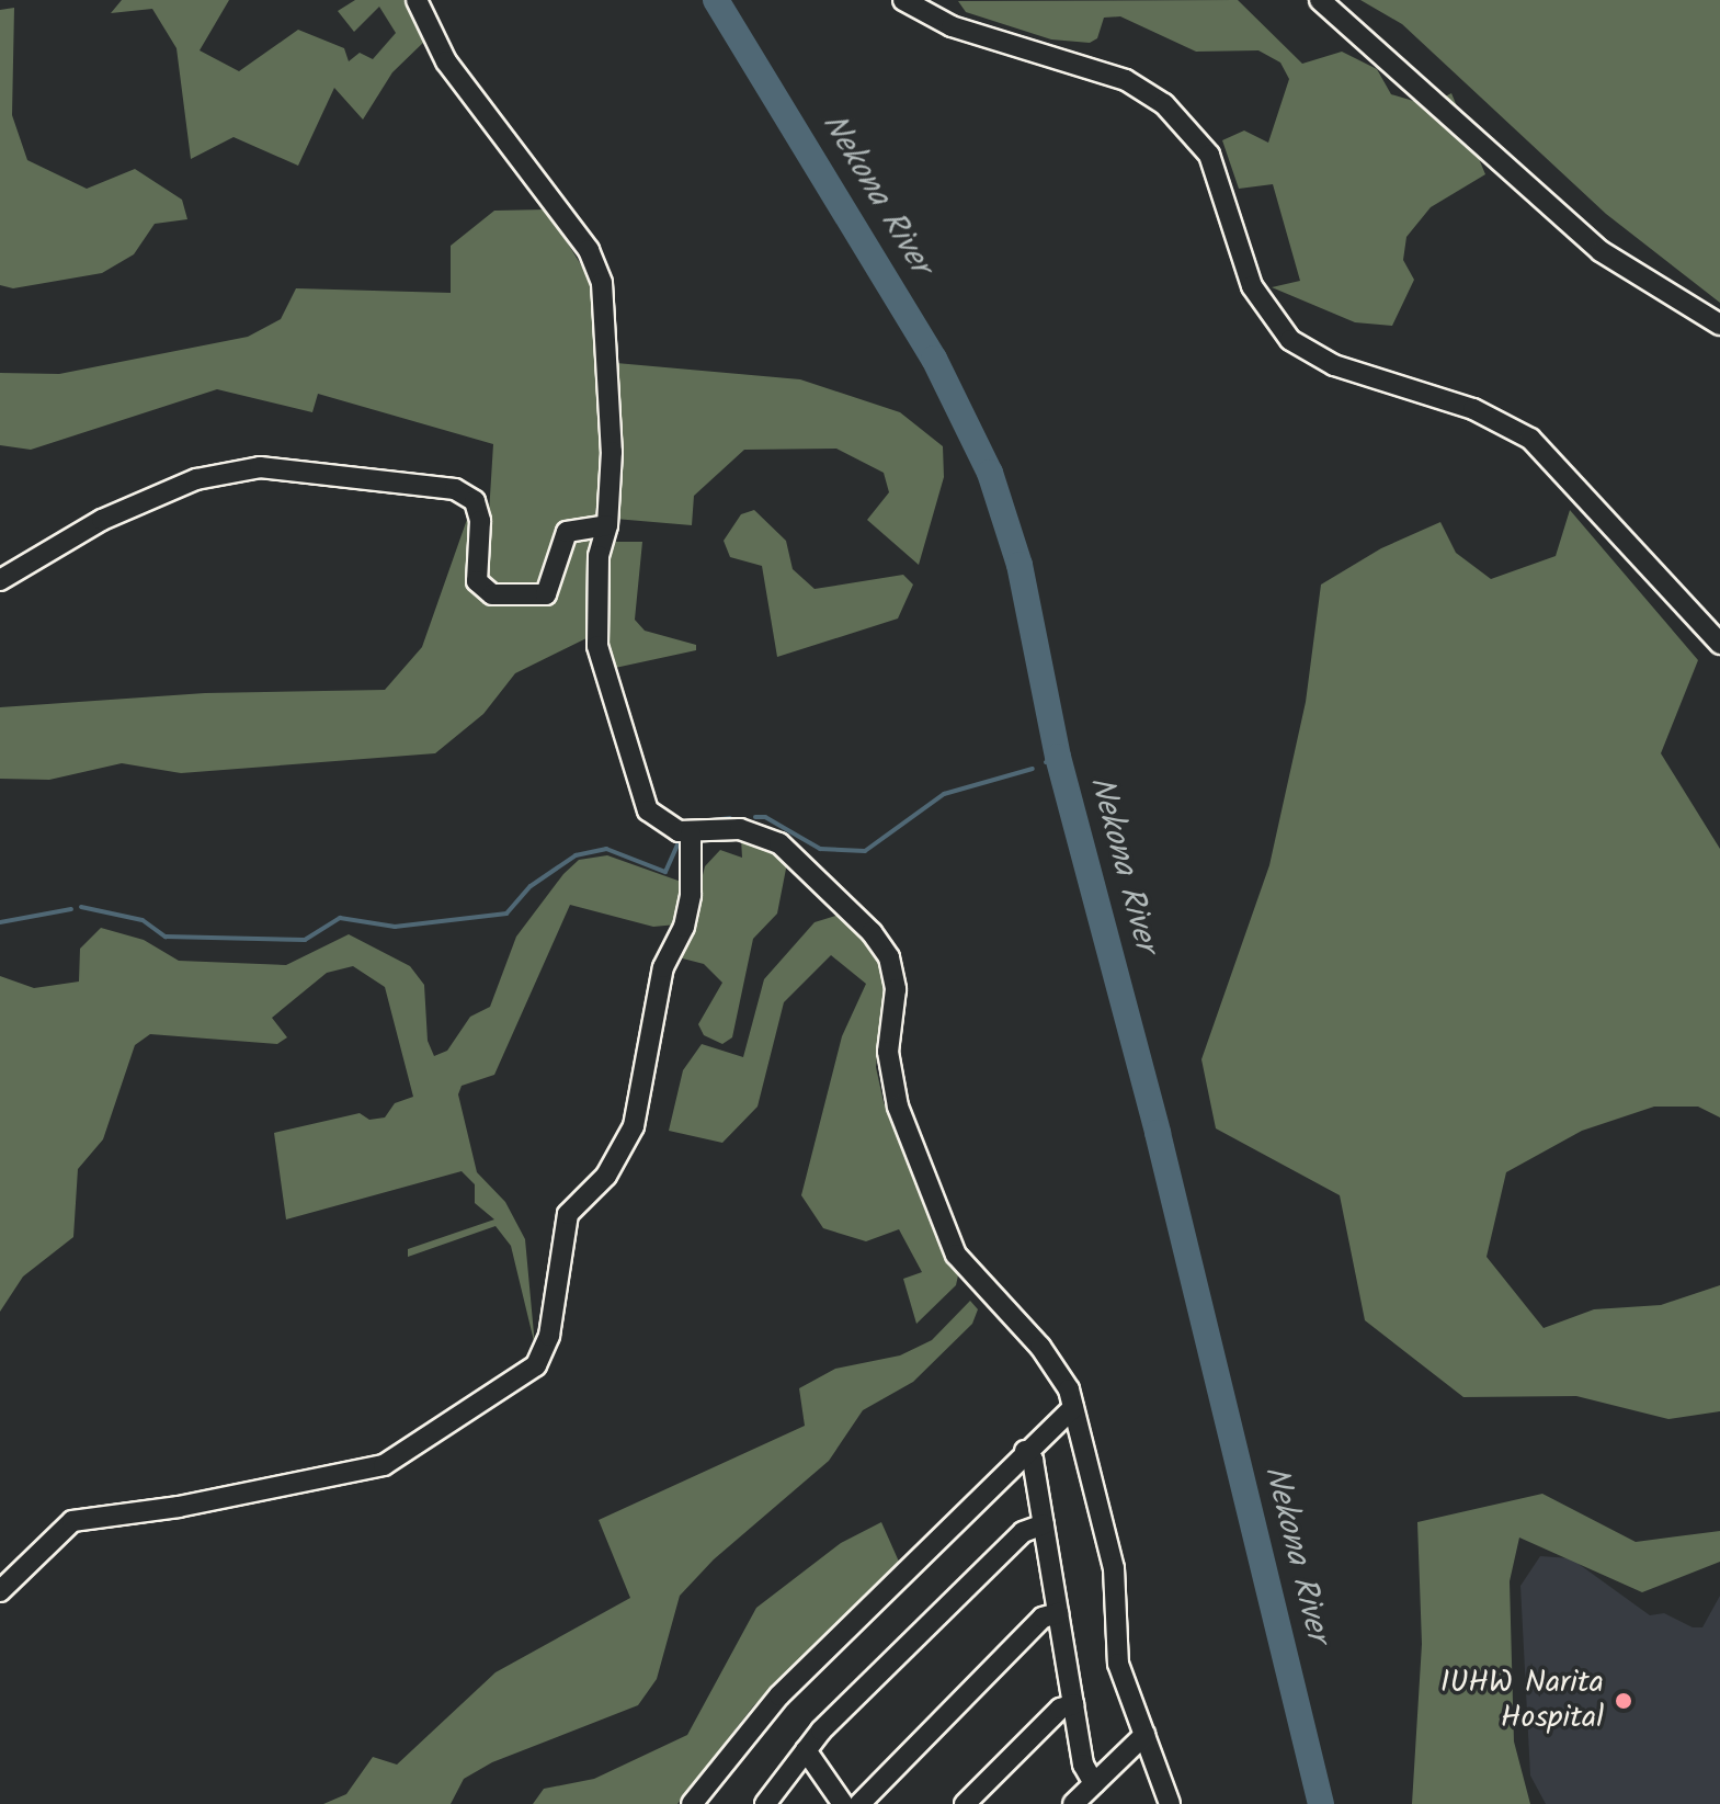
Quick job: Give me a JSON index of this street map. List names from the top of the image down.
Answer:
{
  "water": ["Nekona River"],
  "places": ["IUHW Narita Hospital"]
}
